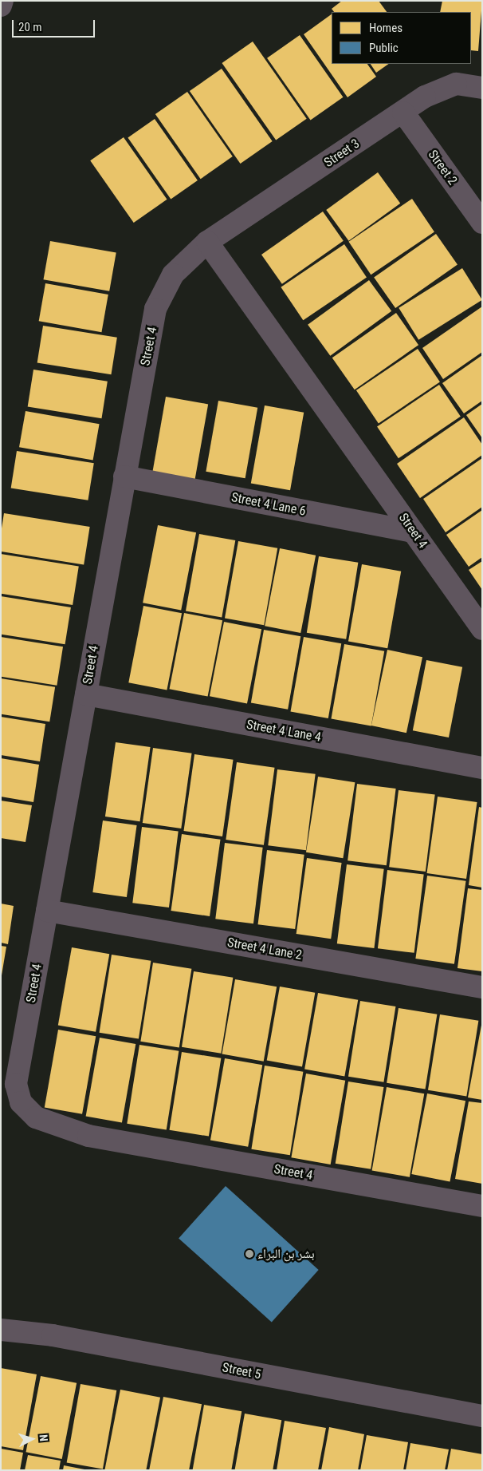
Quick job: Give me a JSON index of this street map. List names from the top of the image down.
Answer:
{
  "streets": {
    "street": [
      "Street 3",
      "Street 2",
      "Street 4",
      "Street 4 Lane 6",
      "Street 4 Lane 4",
      "Street 4 Lane 2",
      "Street 5"
    ]
  },
  "crossings": [
    ["Street 3", "Street 2"],
    ["Street 3", "Street 4"],
    ["Street 4", "Street 4 Lane 6"],
    ["Street 4", "Street 4 Lane 4"],
    ["Street 4", "Street 4 Lane 2"]
  ],
  "places": ["بشر بن البراء"],
  "legend": ["Homes", "Public"],
  "scale_bar": "20 m",
  "north": "right"
}
